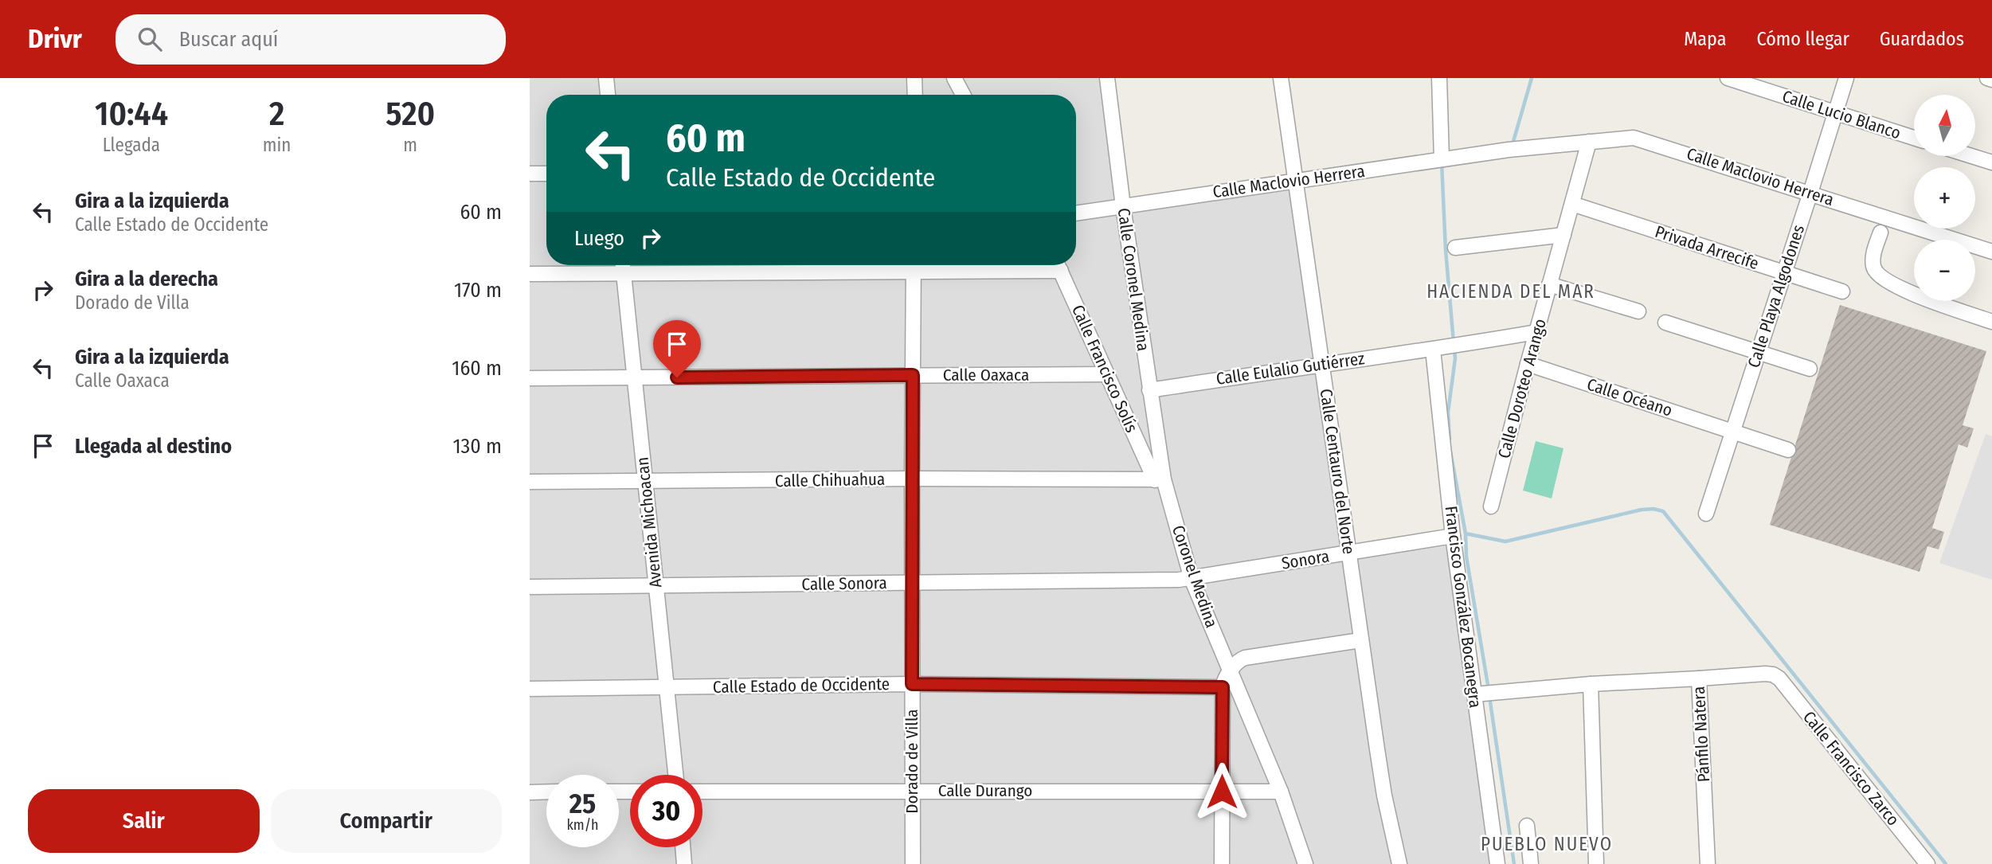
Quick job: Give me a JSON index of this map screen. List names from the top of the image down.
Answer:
{
  "streets": {
    "street": [
      "Calle Lucio Blanco",
      "Calle Maclovio Herrera",
      "Privada Arrecife",
      "Calle Coronel Medina",
      "Calle Playa Algodones",
      "Calle Francisco Solís",
      "Calle Eulalio Gutiérrez",
      "Calle Oaxaca",
      "Calle Doroteo Arango",
      "Calle Océano",
      "Calle Centauro del Norte",
      "Calle Chihuahua",
      "Avenida Michoacan",
      "Sonora",
      "Coronel Medina",
      "Calle Sonora",
      "Francisco González Bocanegra",
      "Calle Estado de Occidente",
      "Pánfilo Natera",
      "Dorado de Villa",
      "Calle Francisco Zarco",
      "Calle Durango"
    ]
  },
  "crossings": [
    ["Calle Lucio Blanco", "Calle Playa Algodones"],
    ["Calle Maclovio Herrera", "Calle Coronel Medina"],
    ["Calle Maclovio Herrera", "Calle Playa Algodones"],
    ["Calle Maclovio Herrera", "Calle Doroteo Arango"],
    ["Calle Maclovio Herrera", "Calle Centauro del Norte"],
    ["Privada Arrecife", "Calle Playa Algodones"],
    ["Privada Arrecife", "Calle Doroteo Arango"],
    ["Calle Coronel Medina", "Calle Francisco Solís"],
    ["Calle Coronel Medina", "Calle Eulalio Gutiérrez"],
    ["Calle Coronel Medina", "Calle Chihuahua"],
    ["Calle Coronel Medina", "Coronel Medina"],
    ["Calle Playa Algodones", "Calle Océano"],
    ["Calle Francisco Solís", "Calle Oaxaca"],
    ["Calle Francisco Solís", "Calle Chihuahua"],
    ["Calle Francisco Solís", "Coronel Medina"],
    ["Calle Eulalio Gutiérrez", "Calle Doroteo Arango"],
    ["Calle Eulalio Gutiérrez", "Calle Centauro del Norte"],
    ["Calle Eulalio Gutiérrez", "Francisco González Bocanegra"],
    ["Calle Oaxaca", "Avenida Michoacan"],
    ["Calle Oaxaca", "Dorado de Villa"],
    ["Calle Doroteo Arango", "Calle Océano"],
    ["Calle Centauro del Norte", "Sonora"],
    ["Calle Chihuahua", "Avenida Michoacan"],
    ["Calle Chihuahua", "Coronel Medina"],
    ["Calle Chihuahua", "Dorado de Villa"],
    ["Avenida Michoacan", "Calle Sonora"],
    ["Avenida Michoacan", "Calle Estado de Occidente"],
    ["Sonora", "Coronel Medina"],
    ["Sonora", "Calle Sonora"],
    ["Sonora", "Francisco González Bocanegra"],
    ["Coronel Medina", "Calle Sonora"],
    ["Calle Sonora", "Dorado de Villa"],
    ["Francisco González Bocanegra", "Pánfilo Natera"],
    ["Calle Estado de Occidente", "Dorado de Villa"],
    ["Pánfilo Natera", "Calle Francisco Zarco"],
    ["Dorado de Villa", "Calle Durango"]
  ],
  "districts": ["HACIENDA DEL MAR", "PUEBLO NUEVO"],
  "north": "top",
  "page": {
    "header": "Drivr",
    "search": "Buscar aquí",
    "nav": ["Mapa", "Cómo llegar", "Guardados"],
    "eta": [
      "10:44",
      "Llegada",
      "2",
      "min",
      "520",
      "m"
    ],
    "map_buttons": ["+", "−"],
    "turn": ["60 m", "Calle Estado de Occidente"],
    "list": [
      {
        "name": "Gira a la izquierda",
        "note": "Calle Estado de Occidente",
        "value": "60 m"
      },
      {
        "name": "Gira a la derecha",
        "note": "Dorado de Villa",
        "value": "170 m"
      },
      {
        "name": "Gira a la izquierda",
        "note": "Calle Oaxaca",
        "value": "160 m"
      },
      {
        "name": "Llegada al destino",
        "value": "130 m"
      }
    ],
    "then": "Luego",
    "speed": "25 km/h",
    "limit": "30",
    "buttons": ["Salir", "Compartir"]
  }
}
